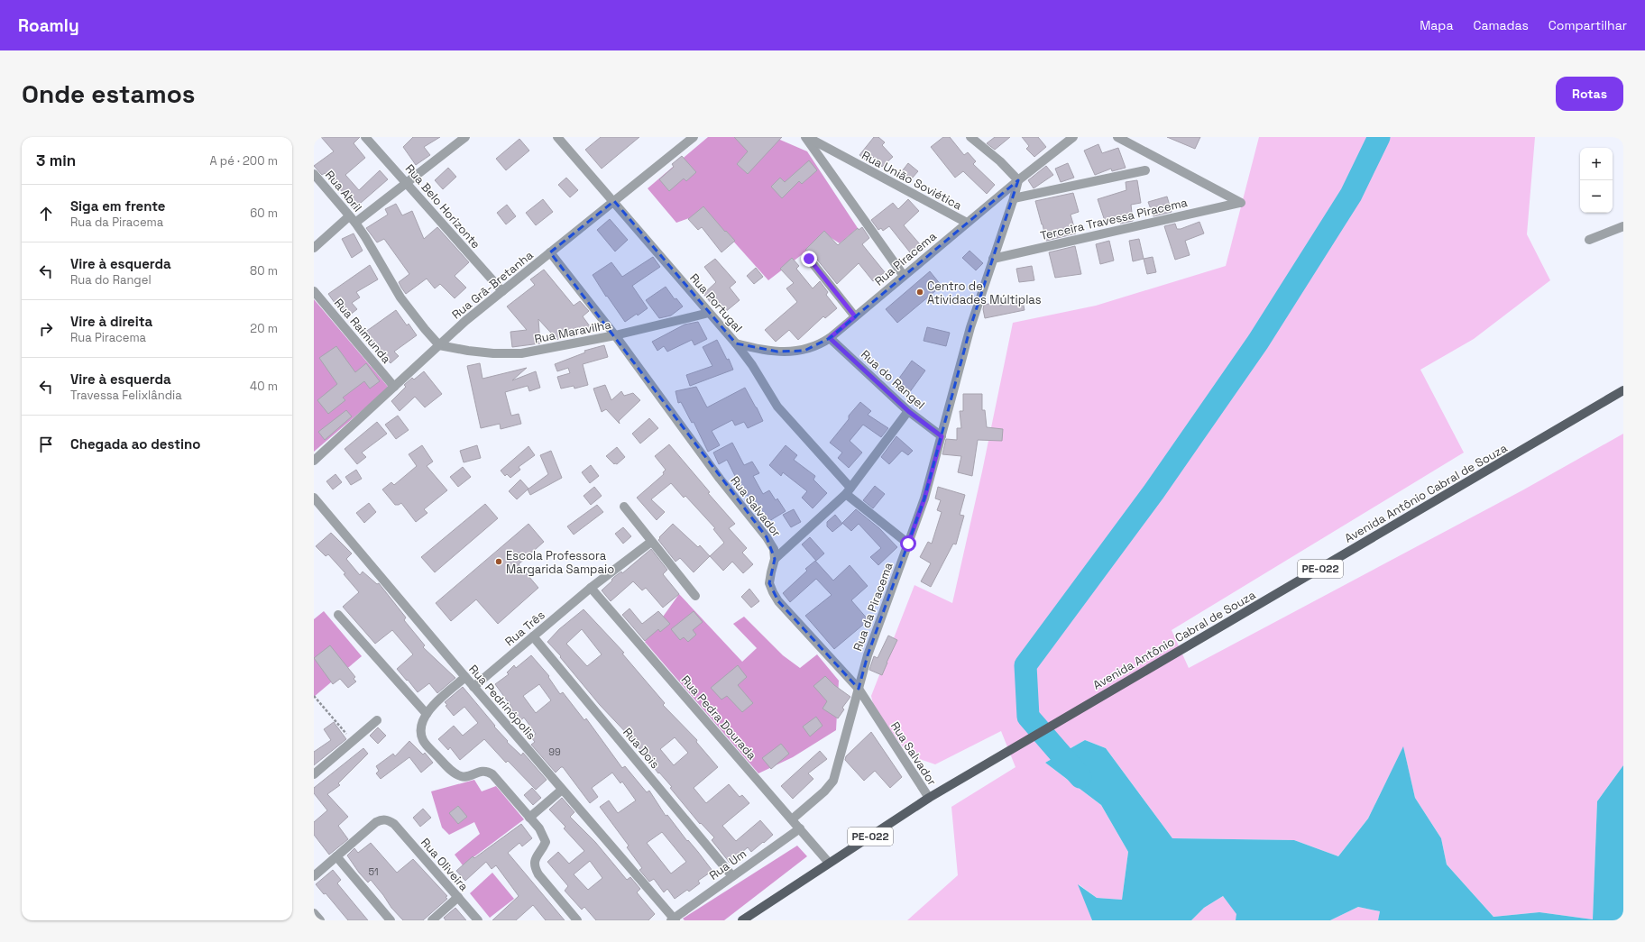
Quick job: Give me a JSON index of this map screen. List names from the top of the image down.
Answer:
{
  "streets": {
    "main road": ["Avenida Antônio Cabral de Souza", "PE-022"],
    "street": [
      "Rua União Soviética",
      "Rua Abril",
      "Rua Belo Horizonte",
      "Terceira Travessa Piracema",
      "Rua Piracema",
      "Rua Grã-Bretanha",
      "Rua Portugal",
      "Rua Raimunda",
      "Rua Maravilha",
      "Rua do Rangel",
      "Rua Salvador",
      "Rua da Piracema",
      "Rua Três",
      "Rua Pedrinópolis",
      "Rua Pedra Dourada",
      "Rua Dois",
      "Rua Oliveira",
      "Rua Um"
    ]
  },
  "crossings": [
    ["Rua União Soviética", "Rua Piracema"],
    ["Rua Abril", "Rua Grã-Bretanha"],
    ["Rua Abril", "Rua Maravilha"],
    ["Rua Belo Horizonte", "Rua Grã-Bretanha"],
    ["Terceira Travessa Piracema", "Rua da Piracema"],
    ["Rua Piracema", "Rua Portugal"],
    ["Rua Piracema", "Rua do Rangel"],
    ["Rua Piracema", "Rua da Piracema"],
    ["Rua Grã-Bretanha", "Rua Portugal"],
    ["Rua Grã-Bretanha", "Rua Raimunda"],
    ["Rua Grã-Bretanha", "Rua Maravilha"],
    ["Rua Grã-Bretanha", "Rua Salvador"],
    ["Rua Portugal", "Rua Maravilha"],
    ["Rua Portugal", "Rua da Piracema"],
    ["Rua Maravilha", "Rua Salvador"],
    ["Rua do Rangel", "Rua da Piracema"],
    ["Avenida Antônio Cabral de Souza", "Rua Salvador"],
    ["Avenida Antônio Cabral de Souza", "Rua Pedra Dourada"],
    ["Rua Salvador", "Rua da Piracema"],
    ["Rua da Piracema", "Rua Pedra Dourada"],
    ["Rua Três", "Rua Pedrinópolis"],
    ["Rua Três", "Rua Pedra Dourada"],
    ["Rua Três", "Rua Dois"],
    ["Rua Pedrinópolis", "Rua Um"],
    ["Rua Pedra Dourada", "Rua Um"],
    ["Rua Dois", "Rua Um"]
  ],
  "places": ["Centro de Atividades Múltiplas", "Escola Professora Margarida Sampaio"],
  "house_numbers": ["99", "51"],
  "page": {
    "header": "Roamly",
    "nav": ["Mapa", "Camadas", "Compartilhar"],
    "buttons": "Rotas",
    "title": "Onde estamos",
    "heading": ["3 min", "A pé · 200 m"],
    "map_buttons": ["+", "−"],
    "list": [
      ["Siga em frente", "Rua da Piracema", "60 m"],
      ["Vire à esquerda", "Rua do Rangel", "80 m"],
      ["Vire à direita", "Rua Piracema", "20 m"],
      ["Vire à esquerda", "Travessa Felixlândia", "40 m"],
      "Chegada ao destino"
    ]
  }
}
